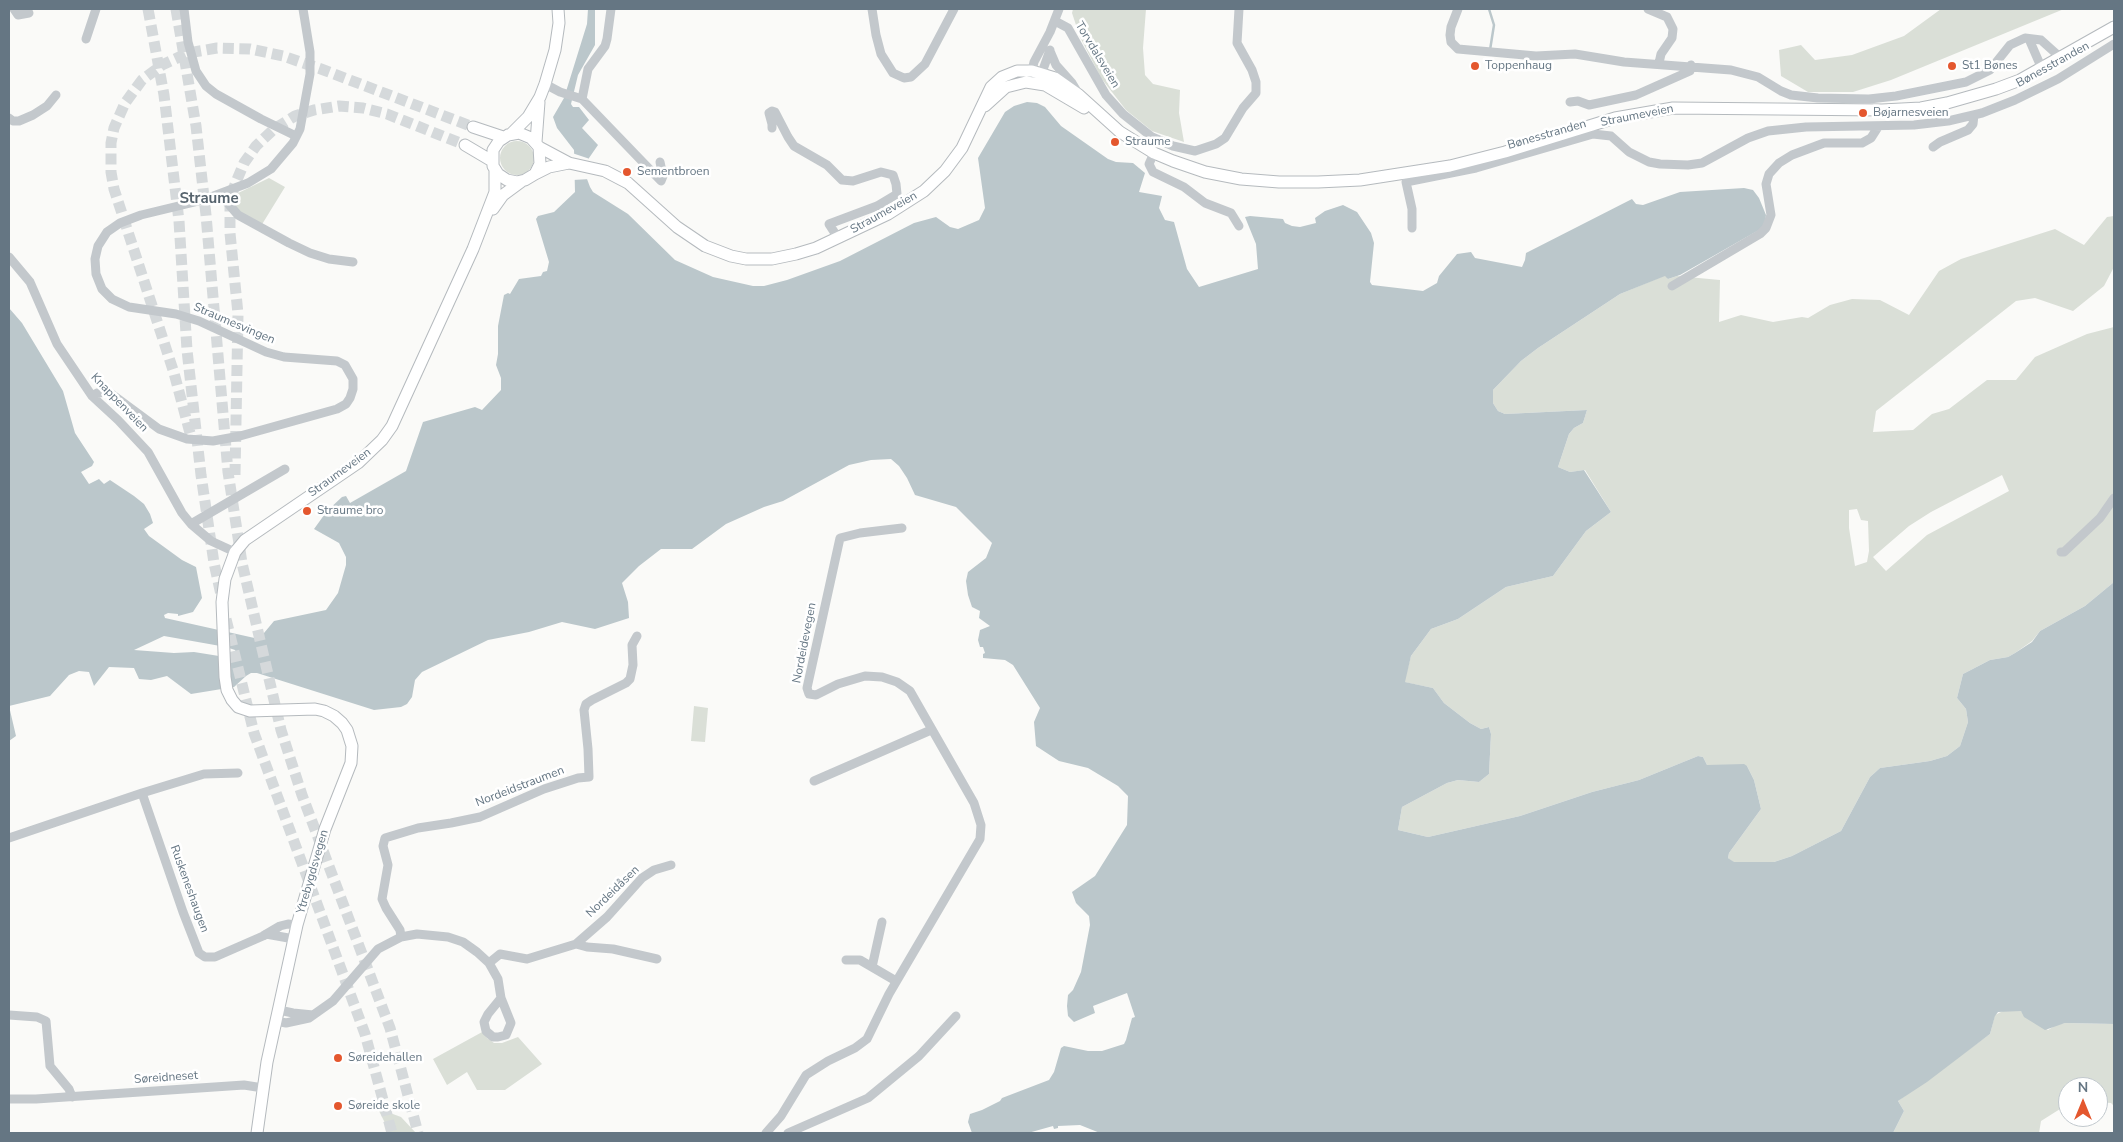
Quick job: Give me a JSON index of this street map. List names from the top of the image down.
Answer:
{
  "streets": {
    "main road": ["Straumeveien", "Ytrebygdsvegen"],
    "street": [
      "Torvdalsveien",
      "Bønesstranden",
      "Straumesvingen",
      "Knappenveien",
      "Nordeidevegen",
      "Nordeidstraumen",
      "Ruskeneshaugen",
      "Nordeidåsen",
      "Søreidneset"
    ]
  },
  "crossings": [
    ["Straumeveien", "Knappenveien"],
    ["Straumeveien", "Ytrebygdsvegen"],
    ["Straumesvingen", "Knappenveien"],
    ["Ytrebygdsvegen", "Ruskeneshaugen"],
    ["Ytrebygdsvegen", "Søreidneset"]
  ],
  "districts": ["Straume"],
  "places": [
    "Toppenhaug",
    "St1 Bønes",
    "Bøjarnesveien",
    "Straume",
    "Sementbroen",
    "Straume bro",
    "Søreidehallen",
    "Søreide skole"
  ],
  "north": "top"
}
